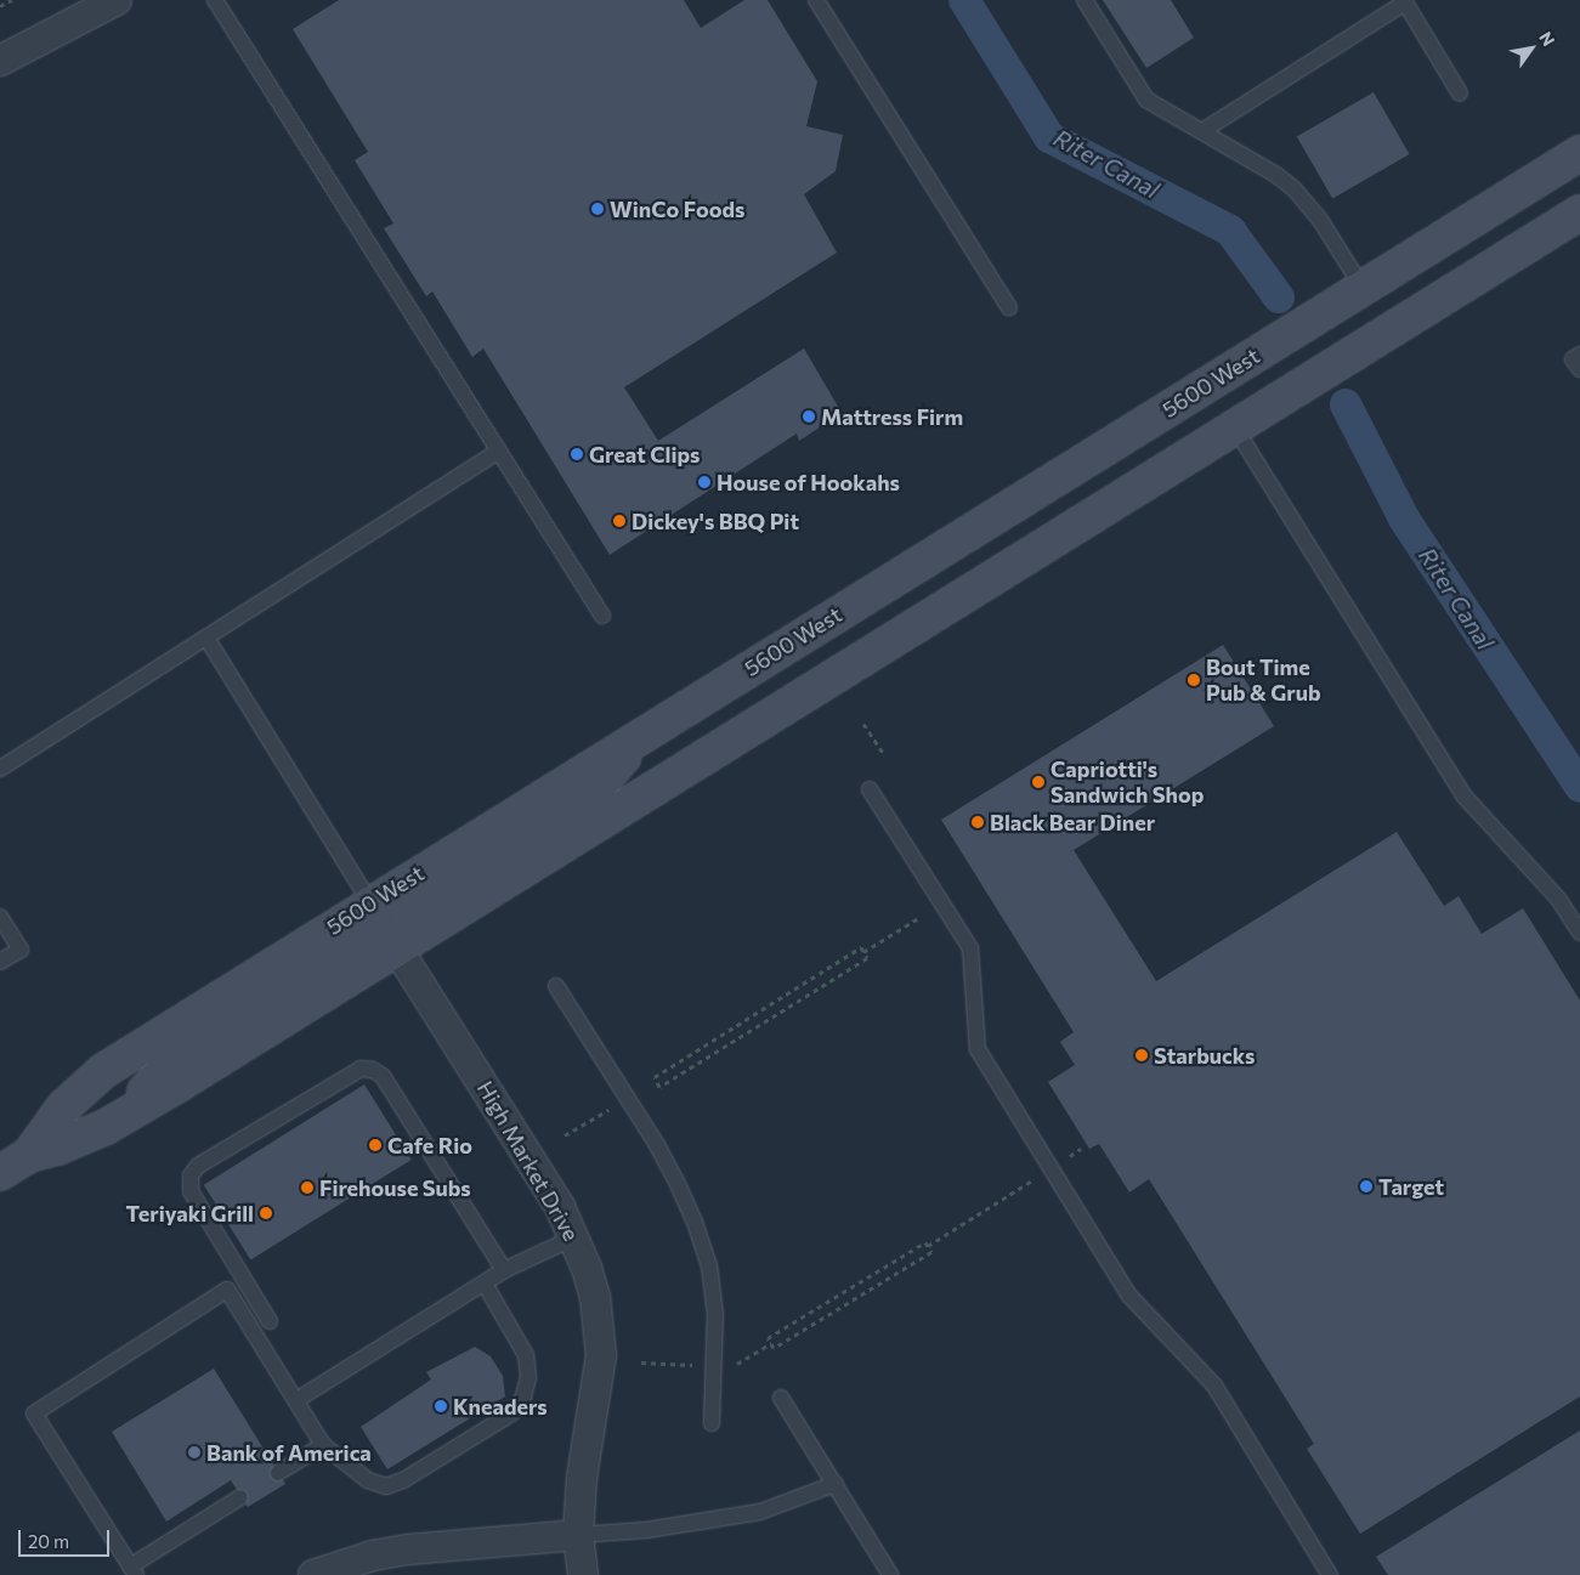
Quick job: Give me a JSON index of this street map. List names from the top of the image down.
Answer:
{
  "streets": {
    "main road": ["5600 West"],
    "street": ["High Market Drive"]
  },
  "crossings": [
    ["5600 West", "High Market Drive"]
  ],
  "water": ["Riter Canal"],
  "places": [
    "WinCo Foods",
    "Mattress Firm",
    "Great Clips",
    "House of Hookahs",
    "Dickey's BBQ Pit",
    "Bout Time Pub & Grub",
    "Capriotti's Sandwich Shop",
    "Black Bear Diner",
    "Starbucks",
    "Cafe Rio",
    "Target",
    "Firehouse Subs",
    "Teriyaki Grill",
    "Kneaders",
    "Bank of America"
  ],
  "scale_bar": "20 m",
  "north": "top right"
}
